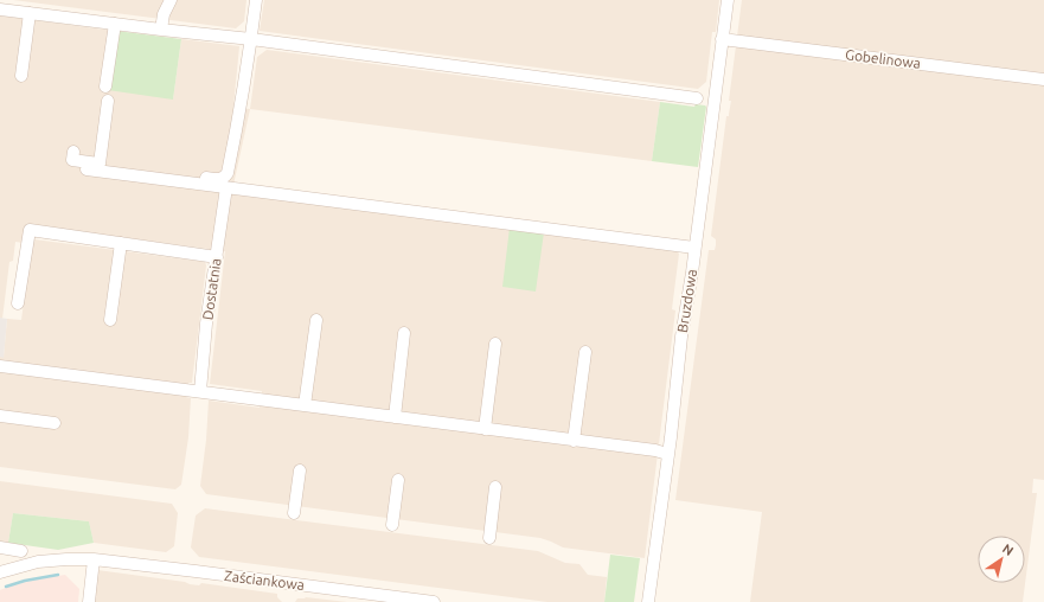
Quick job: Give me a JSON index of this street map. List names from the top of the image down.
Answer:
{
  "streets": {
    "street": [
      "Gobelinowa",
      "Dostatnia",
      "Bruzdowa",
      "Zaściankowa"
    ]
  },
  "crossings": [
    ["Gobelinowa", "Bruzdowa"]
  ],
  "north": "top right"
}
